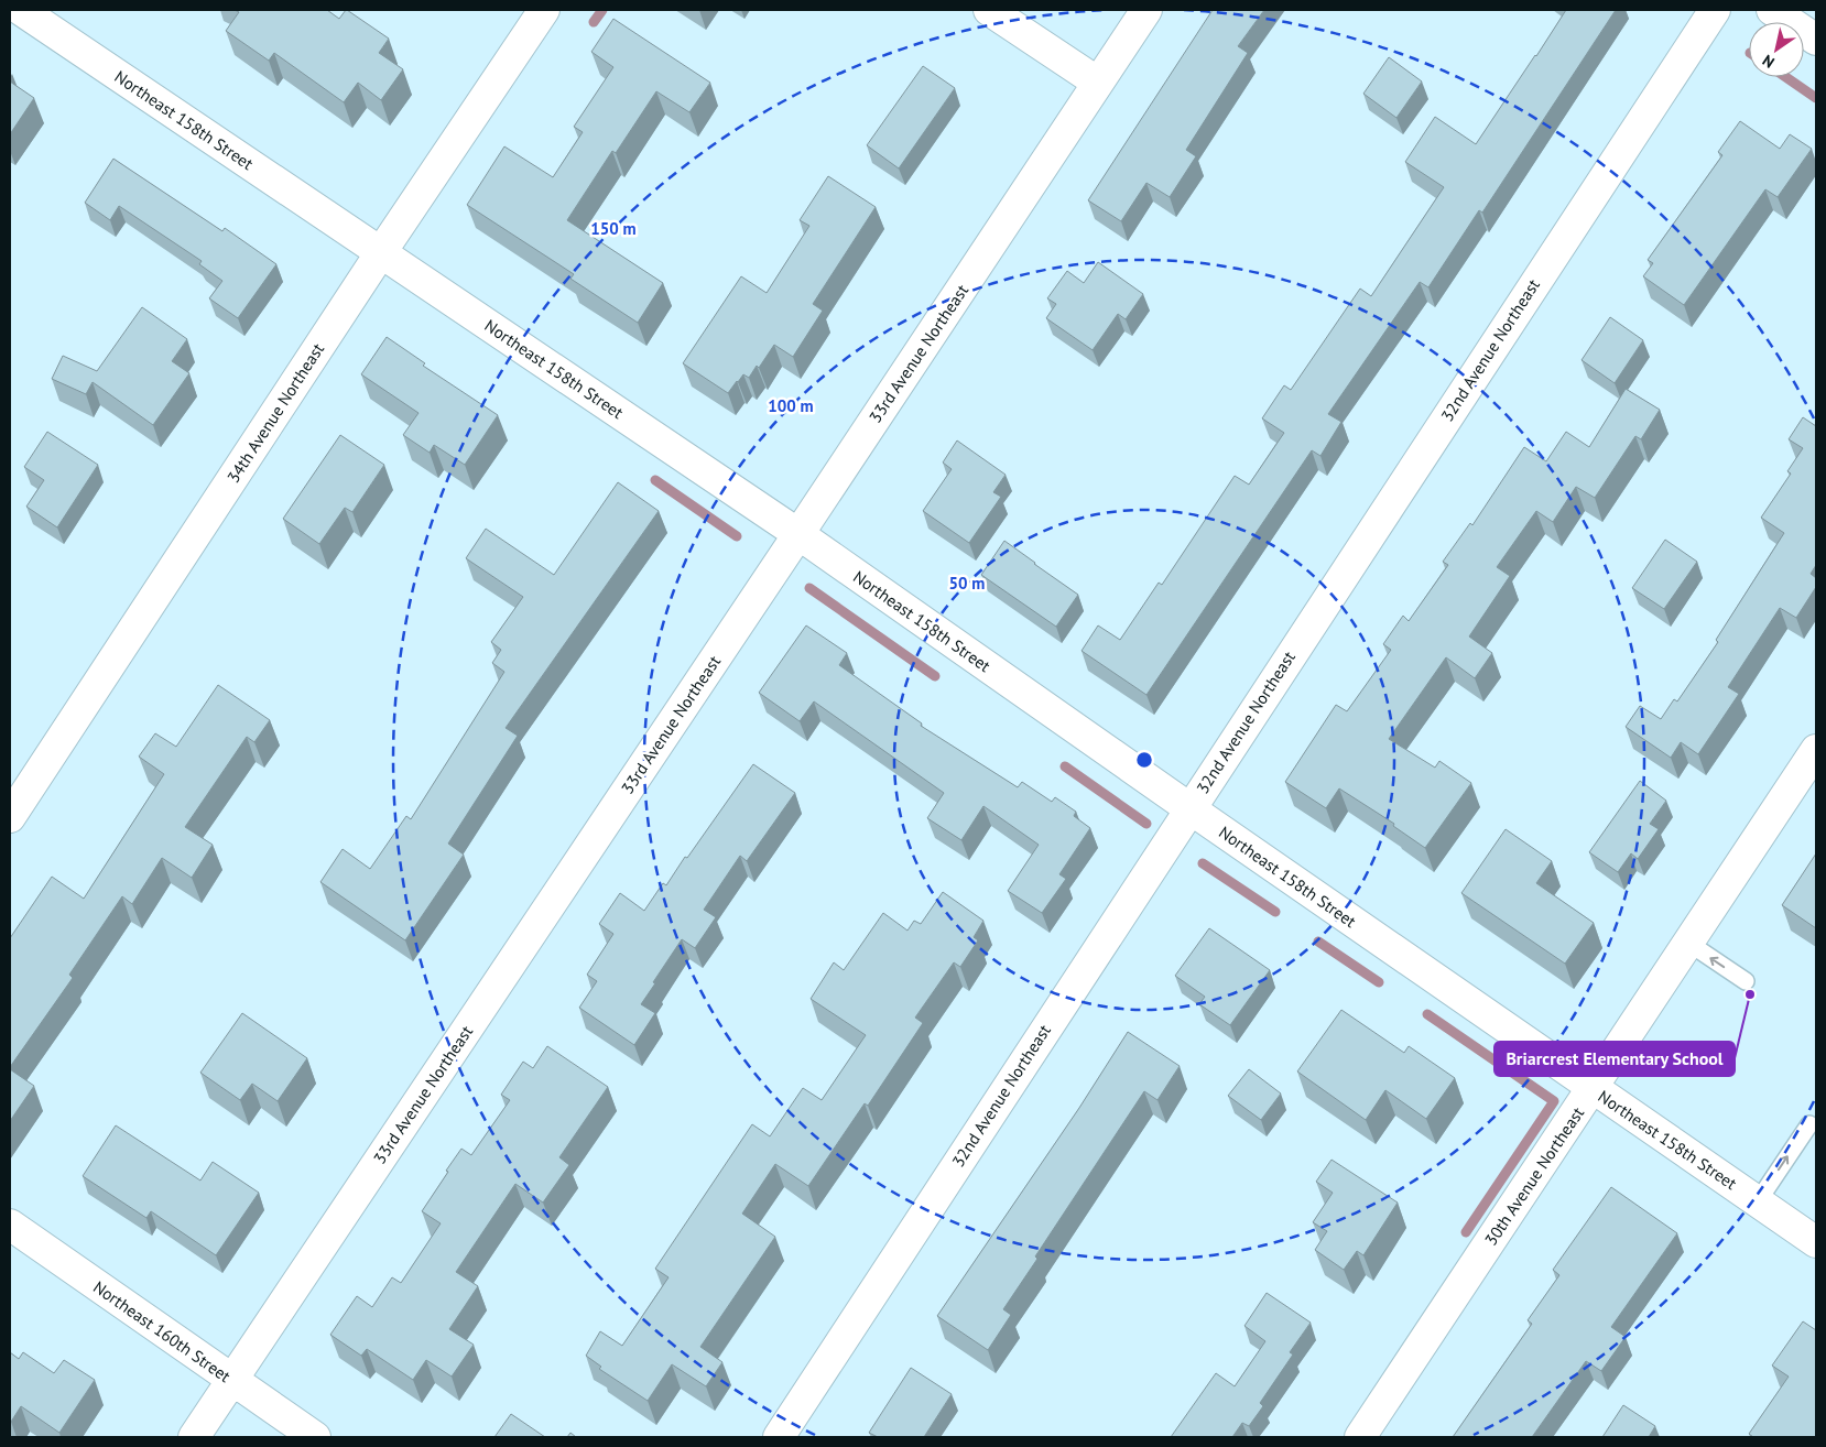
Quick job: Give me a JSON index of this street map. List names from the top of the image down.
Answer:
{
  "streets": {
    "street": [
      "Northeast 158th Street",
      "32nd Avenue Northeast",
      "33rd Avenue Northeast",
      "34th Avenue Northeast",
      "30th Avenue Northeast",
      "Northeast 160th Street"
    ]
  },
  "crossings": [
    ["Northeast 158th Street", "32nd Avenue Northeast"],
    ["Northeast 158th Street", "33rd Avenue Northeast"],
    ["Northeast 158th Street", "34th Avenue Northeast"],
    ["Northeast 158th Street", "30th Avenue Northeast"],
    ["33rd Avenue Northeast", "Northeast 160th Street"]
  ],
  "places": ["Briarcrest Elementary School"],
  "north": "bottom left",
  "rings": ["150 m", "100 m", "50 m"]
}
